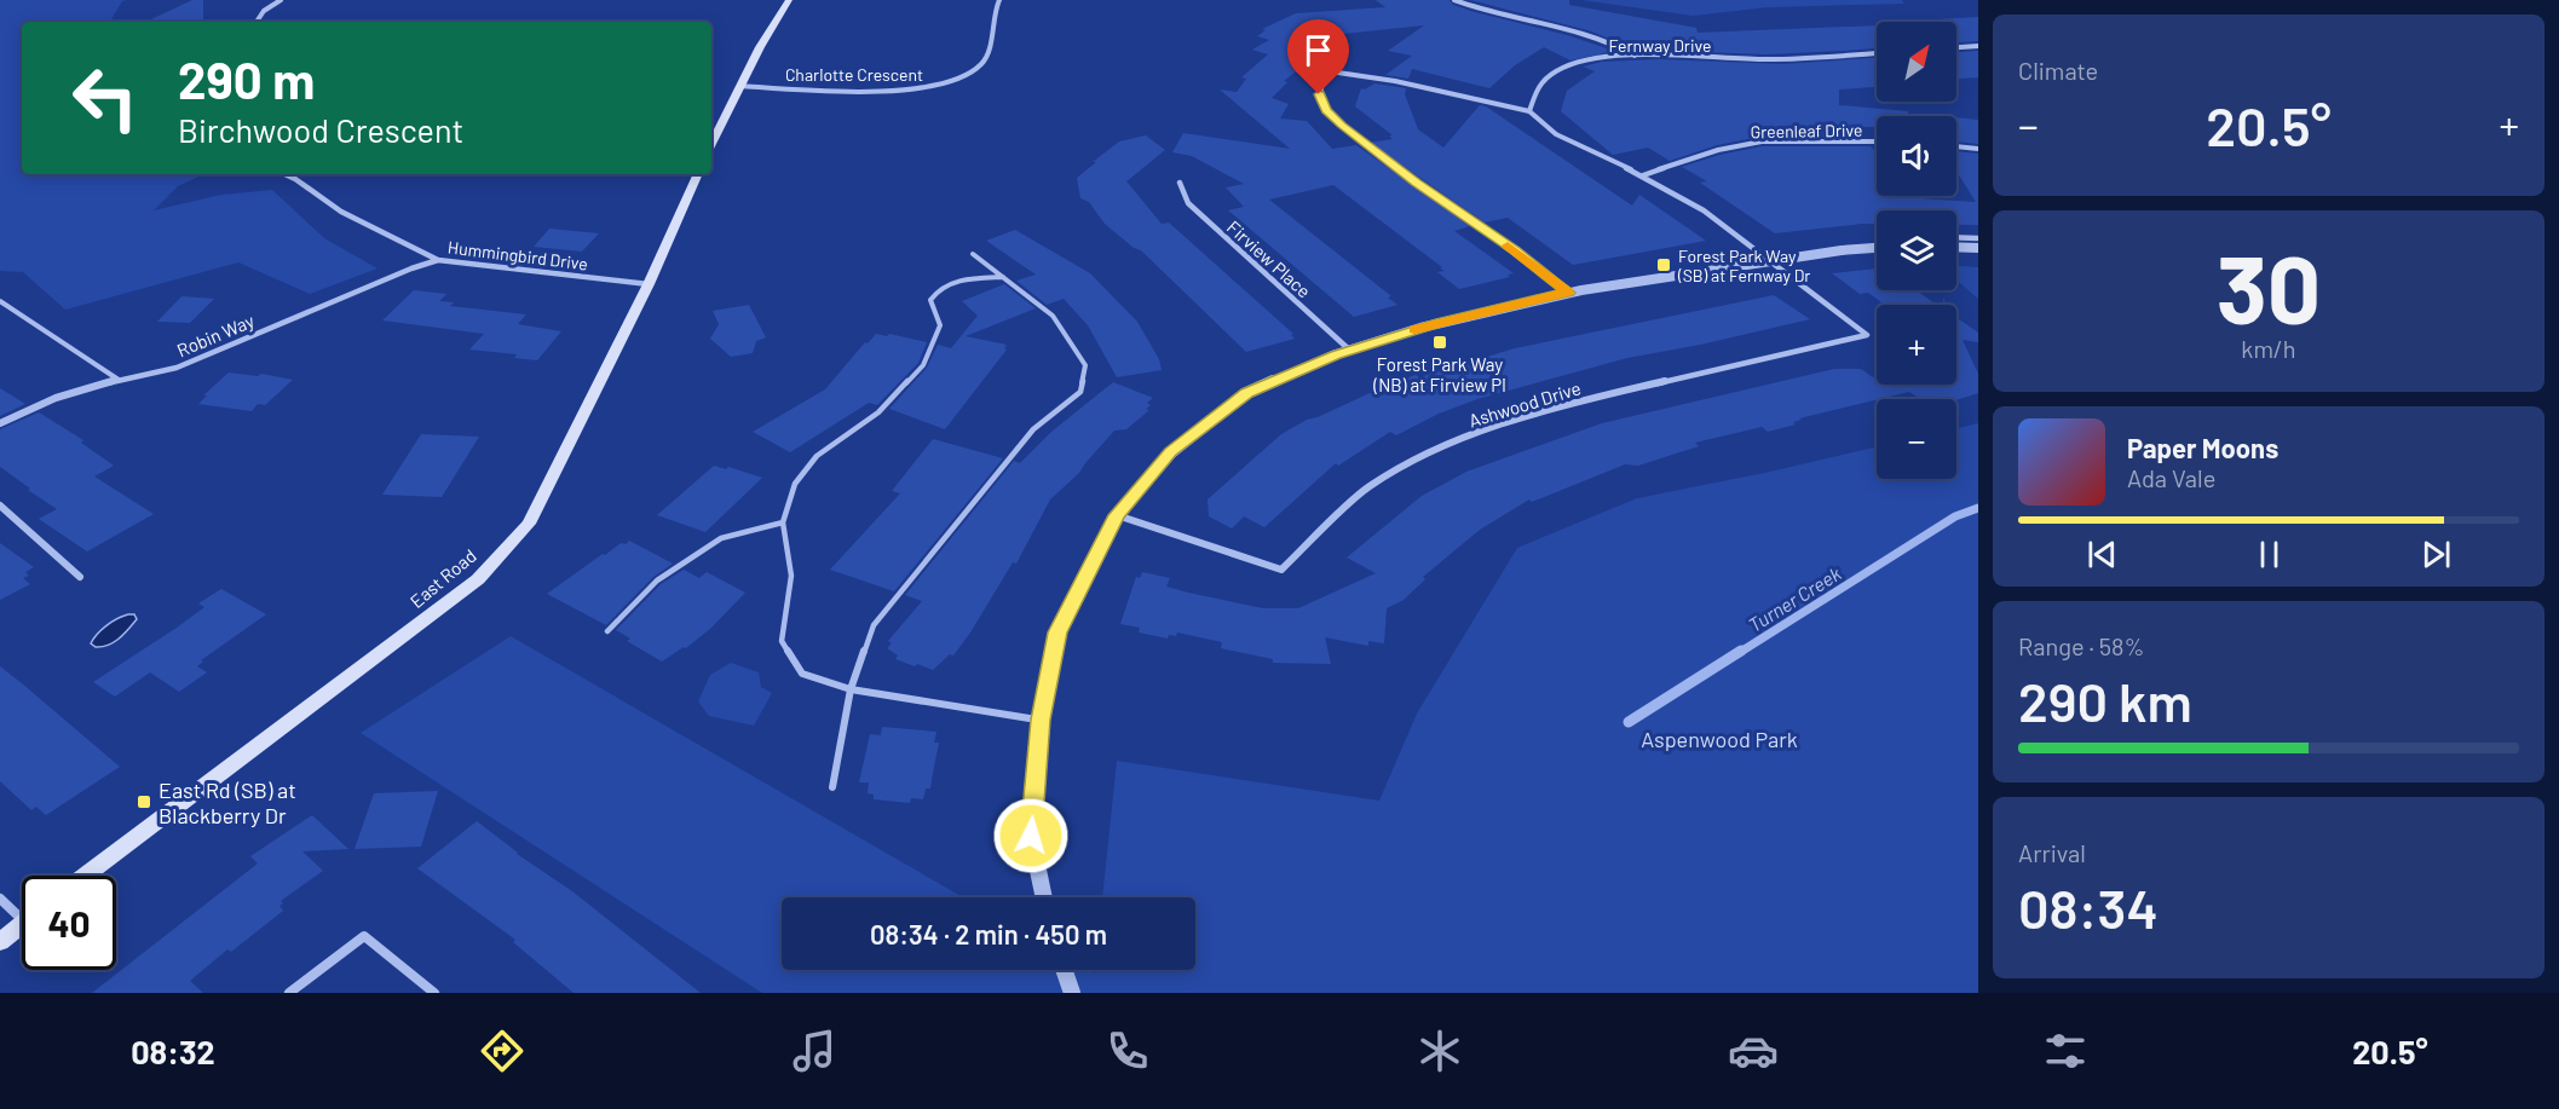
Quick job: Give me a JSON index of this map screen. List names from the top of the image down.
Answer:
{
  "streets": {
    "main road": ["East Road"],
    "street": [
      "Fernway Drive",
      "Charlotte Crescent",
      "Greenleaf Drive",
      "Hummingbird Drive",
      "Firview Place",
      "Robin Way",
      "Ashwood Drive"
    ]
  },
  "crossings": [
    ["Hummingbird Drive", "Robin Way"],
    ["Hummingbird Drive", "East Road"]
  ],
  "water": ["Turner Creek"],
  "parks": ["Aspenwood Park"],
  "places": {
    "transit": ["Forest Park Way (SB) at Fernway Dr", "Forest Park Way (NB) at Firview Pl", "East Rd (SB) at Blackberry Dr"]
  },
  "north": "top right",
  "page": {
    "tile": [
      "Climate",
      ["30", "km/h"],
      ["Range · 58%", "290 km"],
      ["Arrival", "08:34"]
    ],
    "map_buttons": ["+", "−"],
    "turn": ["290 m", "Birchwood Crescent"],
    "heat": ["−", "20.5°", "+"],
    "song": ["Paper Moons", "Ada Vale"],
    "limit": "40",
    "trip": "08:34 · 2 min · 450 m",
    "tabs": ["08:32", "20.5°"]
  }
}
